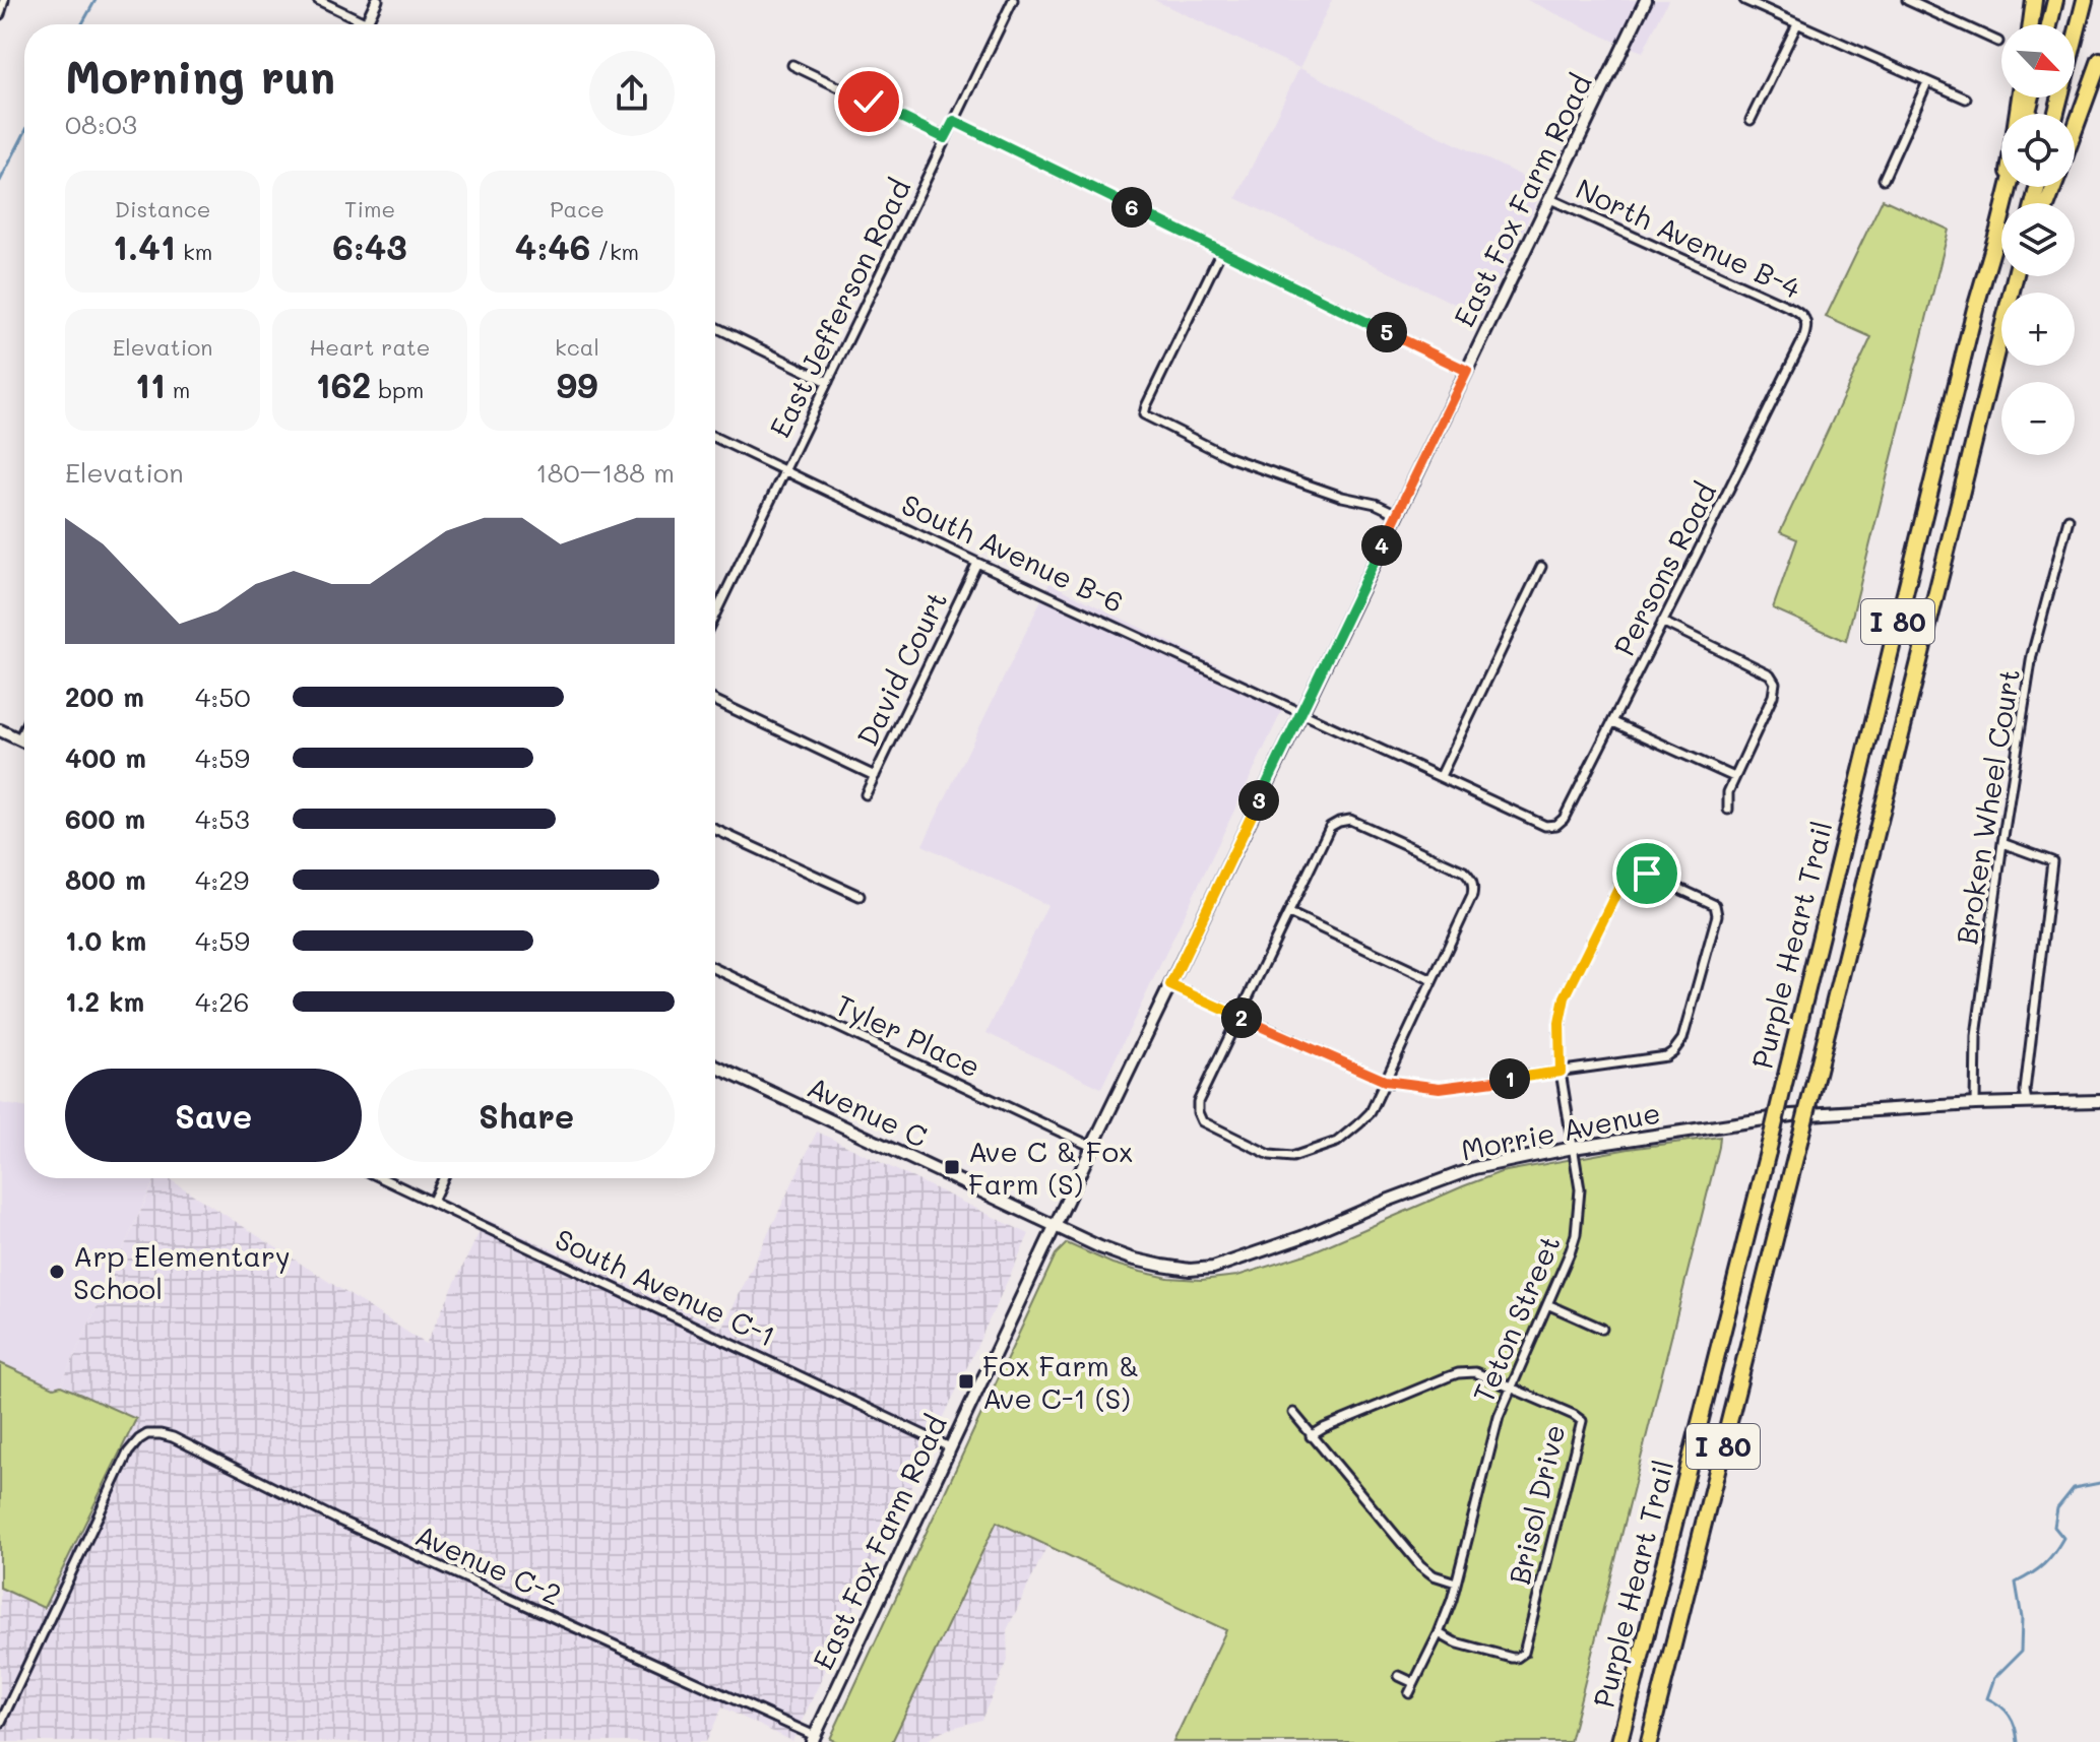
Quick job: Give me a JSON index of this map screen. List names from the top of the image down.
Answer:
{
  "streets": {
    "highway": ["I 80", "Purple Heart Trail"],
    "main road": ["East Fox Farm Road", "Avenue C", "Morrie Avenue"],
    "street": [
      "North Avenue B-4",
      "East Jefferson Road",
      "South Avenue B-6",
      "Persons Road",
      "David Court",
      "Broken Wheel Court",
      "Tyler Place",
      "South Avenue C-1",
      "Teton Street",
      "Brisol Drive",
      "Avenue C-2"
    ]
  },
  "crossings": [
    ["East Fox Farm Road", "North Avenue B-4"],
    ["East Fox Farm Road", "South Avenue B-6"],
    ["East Fox Farm Road", "Tyler Place"],
    ["East Fox Farm Road", "Avenue C"],
    ["East Fox Farm Road", "Morrie Avenue"],
    ["East Fox Farm Road", "South Avenue C-1"],
    ["East Fox Farm Road", "Avenue C-2"],
    ["North Avenue B-4", "Persons Road"],
    ["East Jefferson Road", "South Avenue B-6"],
    ["South Avenue B-6", "Persons Road"],
    ["South Avenue B-6", "David Court"],
    ["Broken Wheel Court", "Morrie Avenue"],
    ["Avenue C", "Morrie Avenue"],
    ["Morrie Avenue", "Teton Street"],
    ["Teton Street", "Brisol Drive"]
  ],
  "places": {
    "transit": ["Ave C & Fox Farm (S)", "Fox Farm & Ave C-1 (S)"],
    "other": ["Arp Elementary School"]
  },
  "north": "bottom right",
  "page": {
    "map_buttons": ["+", "−"],
    "heading": ["Morning run", "08:03"],
    "stats": [
      ["Distance", "1.41 km"],
      ["Time", "6:43"],
      ["Pace", "4:46 /km"],
      ["Elevation", "11 m"],
      ["Heart rate", "162 bpm"],
      ["kcal", "99"]
    ],
    "pins": [
      "6",
      "5",
      "4",
      "3",
      "2",
      "1"
    ],
    "chart": ["Elevation", "180–188 m"],
    "list": [
      {
        "name": "200 m",
        "note": "4:50"
      },
      {
        "name": "400 m",
        "note": "4:59"
      },
      {
        "name": "600 m",
        "note": "4:53"
      },
      {
        "name": "800 m",
        "note": "4:29"
      },
      {
        "name": "1.0 km",
        "note": "4:59"
      },
      {
        "name": "1.2 km",
        "note": "4:26"
      }
    ],
    "buttons": ["Save", "Share"]
  }
}
